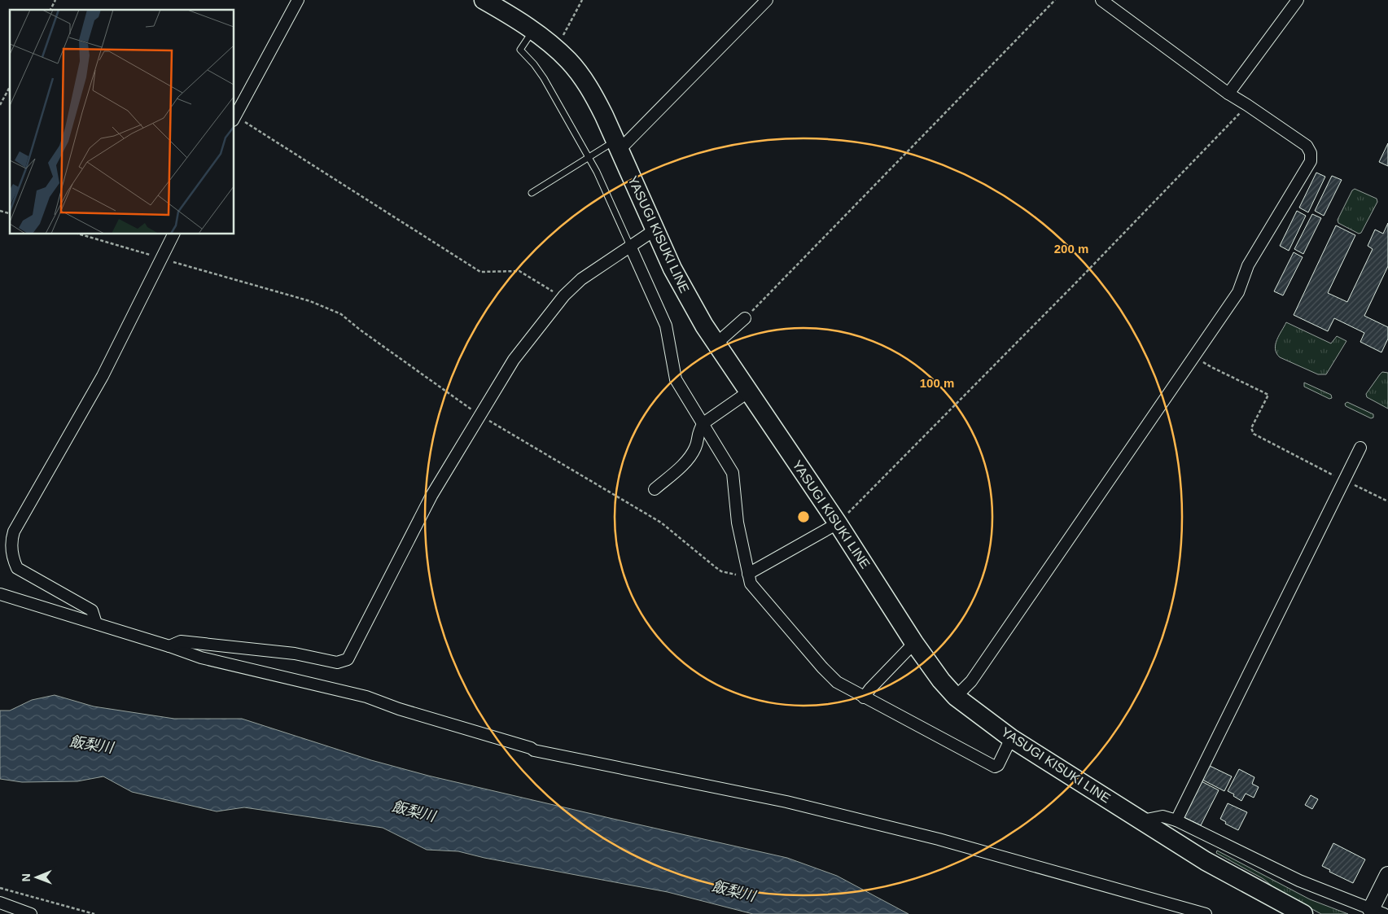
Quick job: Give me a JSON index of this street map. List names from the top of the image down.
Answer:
{
  "streets": {
    "main road": ["YASUGI KISUKI LINE"]
  },
  "water": ["飯梨川"],
  "north": "left",
  "rings": ["200 m", "100 m"]
}
